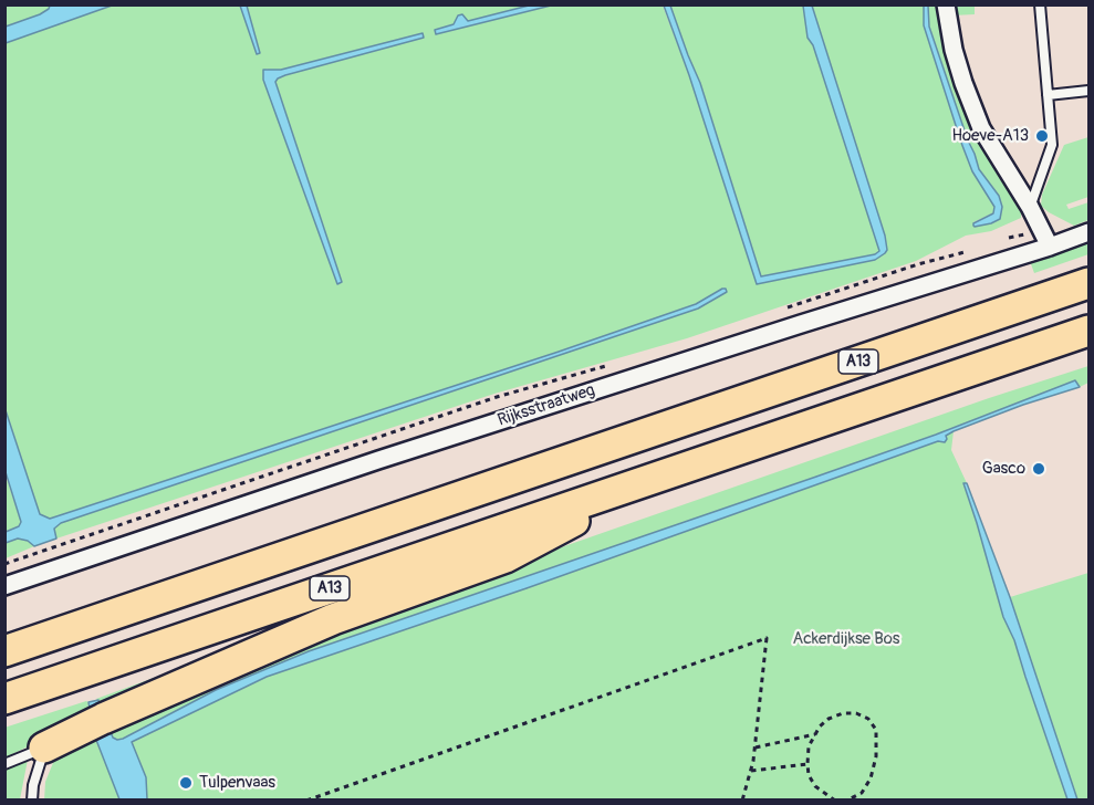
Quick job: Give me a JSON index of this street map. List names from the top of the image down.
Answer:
{
  "streets": {
    "highway": ["A13"],
    "street": ["Rijksstraatweg"]
  },
  "parks": ["Ackerdijkse Bos"],
  "places": ["Hoeve-A13", "Gasco", "Tulpenvaas"]
}
